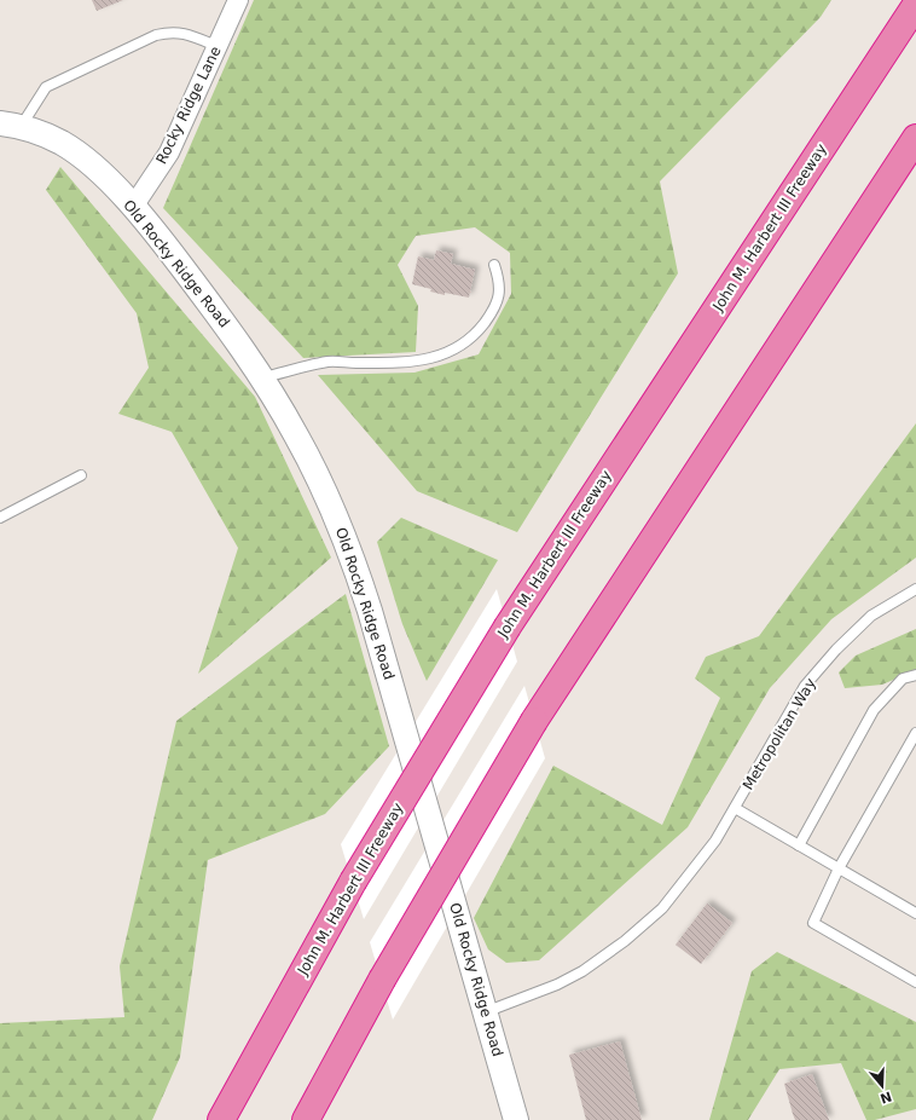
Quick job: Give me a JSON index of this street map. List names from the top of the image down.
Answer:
{
  "streets": {
    "highway": ["John M. Harbert III Freeway"],
    "street": ["Rocky Ridge Lane", "Old Rocky Ridge Road"],
    "lane": ["Metropolitan Way"]
  },
  "crossings": [
    ["Rocky Ridge Lane", "Old Rocky Ridge Road"],
    ["Old Rocky Ridge Road", "Metropolitan Way"]
  ],
  "north": "bottom"
}
